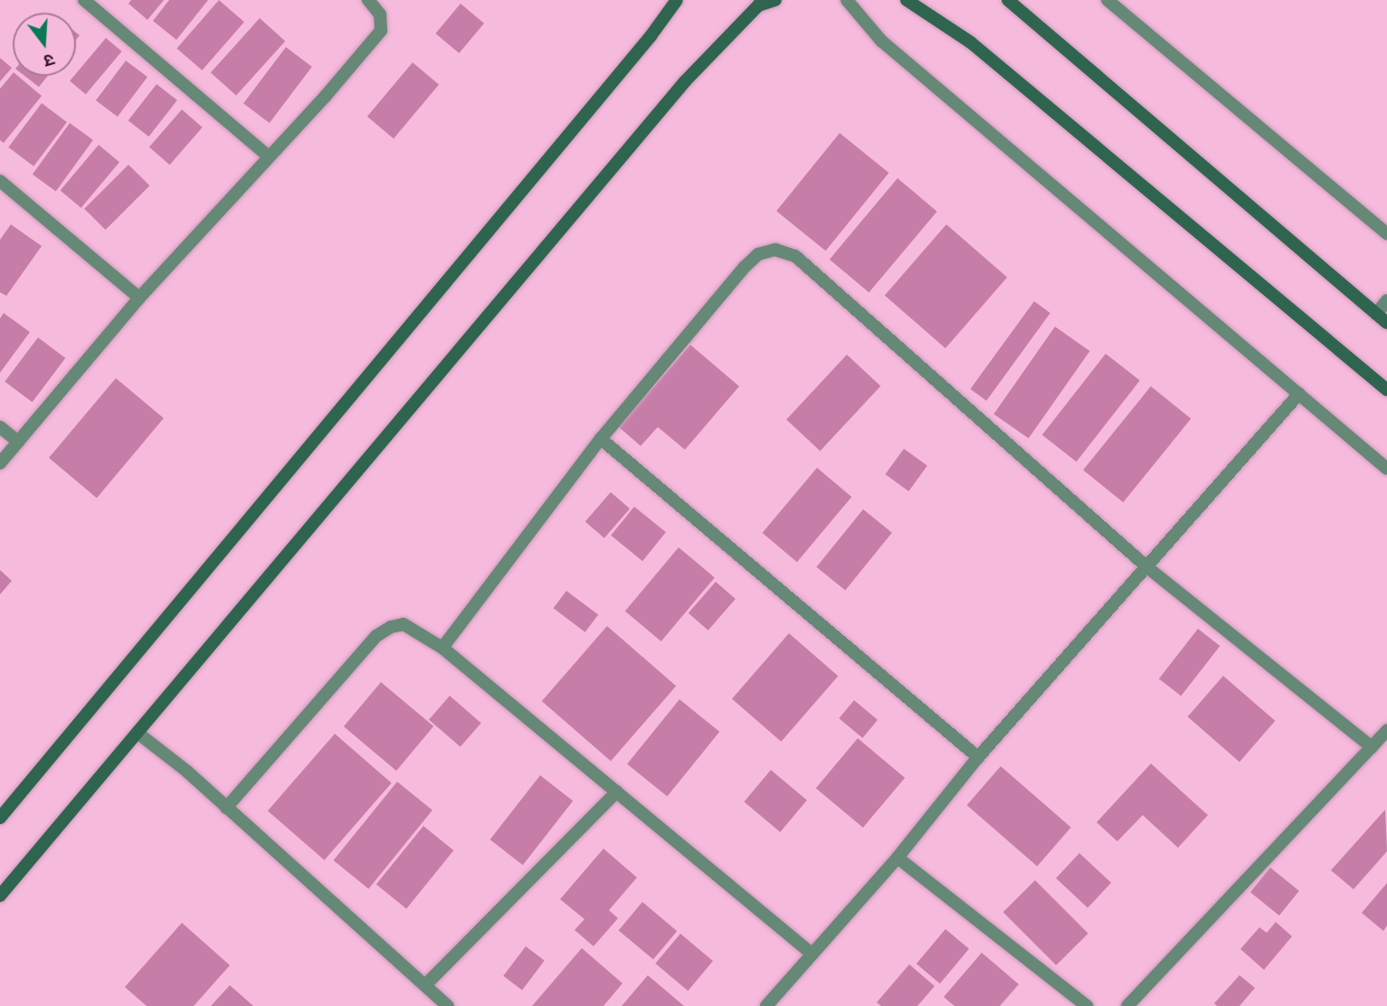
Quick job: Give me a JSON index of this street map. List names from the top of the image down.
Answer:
{
  "north": "bottom"
}
